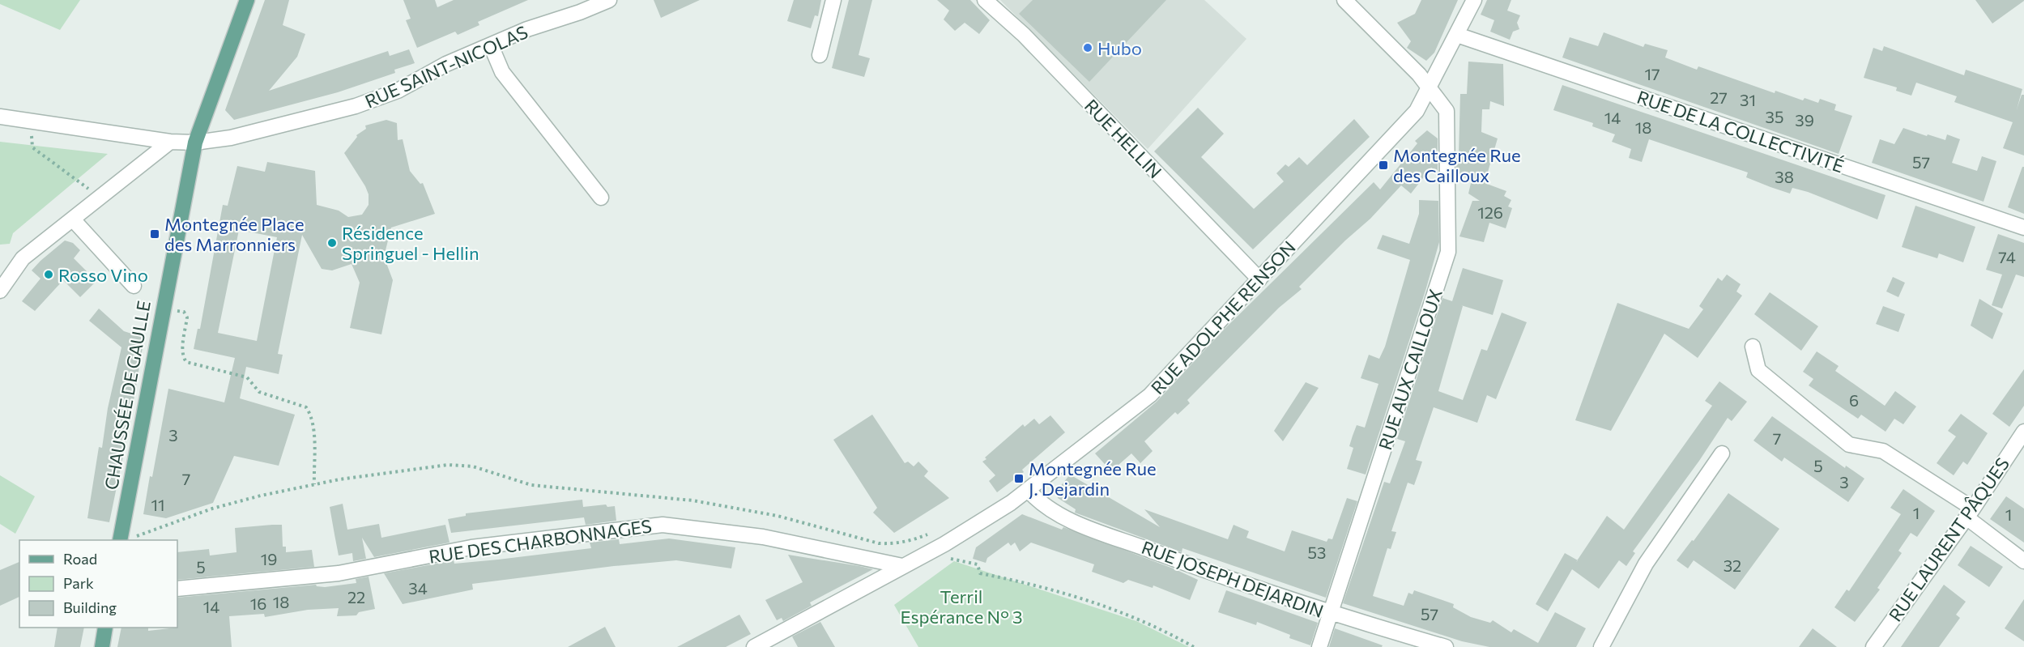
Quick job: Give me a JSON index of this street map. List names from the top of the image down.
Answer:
{
  "streets": {
    "main road": ["CHAUSSÉE DE GAULLE"],
    "street": [
      "RUE SAINT-NICOLAS",
      "RUE DE LA COLLECTIVITÉ",
      "RUE HELLIN",
      "RUE ADOLPHE RENSON",
      "RUE AUX CAILLOUX",
      "RUE LAURENT PÂQUES",
      "RUE DES CHARBONNAGES",
      "RUE JOSEPH DEJARDIN"
    ]
  },
  "crossings": [
    ["RUE SAINT-NICOLAS", "CHAUSSÉE DE GAULLE"],
    ["RUE DE LA COLLECTIVITÉ", "RUE ADOLPHE RENSON"],
    ["RUE HELLIN", "RUE ADOLPHE RENSON"],
    ["RUE ADOLPHE RENSON", "RUE AUX CAILLOUX"],
    ["RUE ADOLPHE RENSON", "RUE DES CHARBONNAGES"],
    ["RUE ADOLPHE RENSON", "RUE JOSEPH DEJARDIN"],
    ["RUE AUX CAILLOUX", "RUE JOSEPH DEJARDIN"]
  ],
  "parks": ["Terril Espérance N° 3"],
  "places": {
    "other": ["Hubo", "Résidence Springuel - Hellin", "Rosso Vino"],
    "transit": ["Montegnée Rue des Cailloux", "Montegnée Place des Marronniers", "Montegnée Rue J. Dejardin"]
  },
  "house_numbers": [
    "17",
    "27",
    "31",
    "35",
    "14",
    "39",
    "18",
    "57",
    "38",
    "126",
    "74",
    "6",
    "3",
    "7",
    "5",
    "7",
    "3",
    "11",
    "1",
    "1",
    "53",
    "19",
    "32",
    "5",
    "34",
    "22",
    "18",
    "16",
    "14",
    "57"
  ],
  "legend": ["Road", "Park", "Building"]
}
